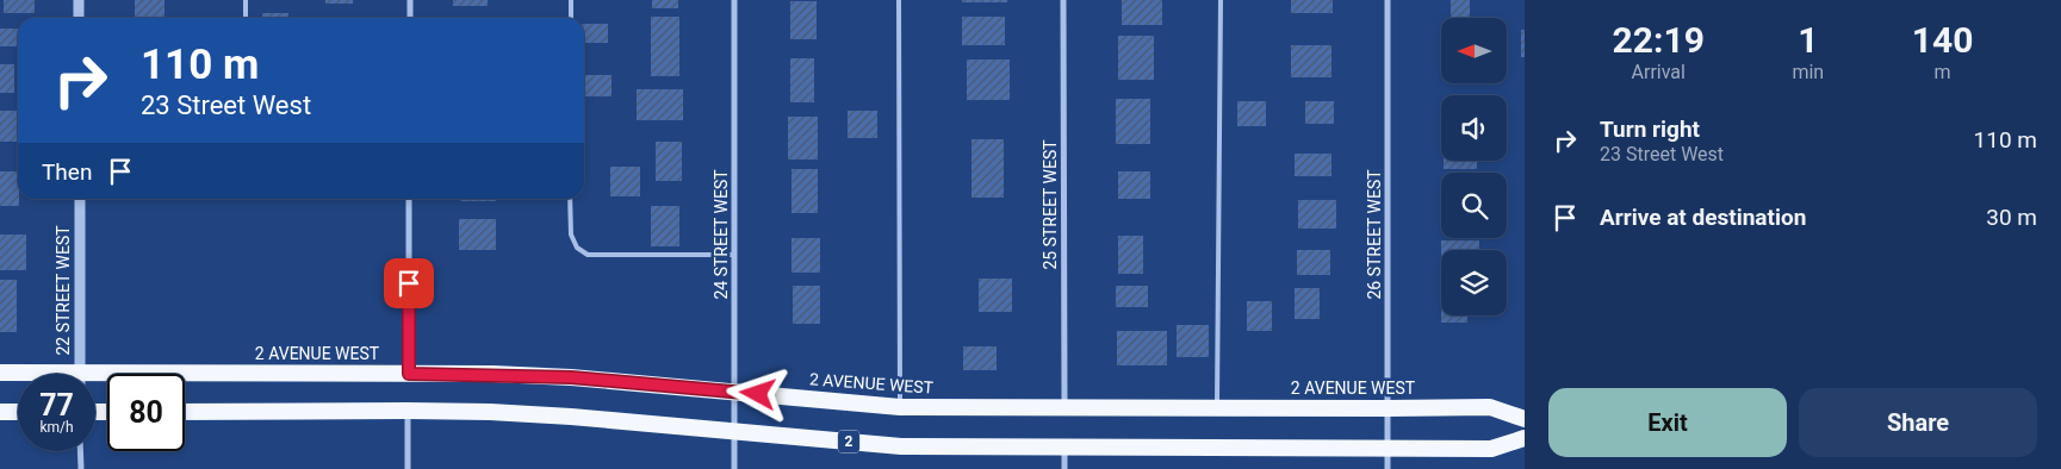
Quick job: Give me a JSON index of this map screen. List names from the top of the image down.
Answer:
{
  "streets": {
    "highway": ["2 AVENUE WEST", "2"],
    "street": [
      "25 STREET WEST",
      "24 STREET WEST",
      "26 STREET WEST",
      "22 STREET WEST"
    ]
  },
  "crossings": [
    ["25 STREET WEST", "2 AVENUE WEST"],
    ["24 STREET WEST", "2 AVENUE WEST"],
    ["24 STREET WEST", "2"],
    ["26 STREET WEST", "2 AVENUE WEST"],
    ["26 STREET WEST", "2"]
  ],
  "north": "left",
  "page": {
    "eta": [
      "22:19",
      "Arrival",
      "1",
      "min",
      "140",
      "m"
    ],
    "turn": ["110 m", "23 Street West"],
    "list": [
      {
        "name": "Turn right",
        "note": "23 Street West",
        "value": "110 m"
      },
      {
        "name": "Arrive at destination",
        "value": "30 m"
      }
    ],
    "then": "Then",
    "speed": "77 km/h",
    "limit": "80",
    "buttons": ["Exit", "Share"]
  }
}
